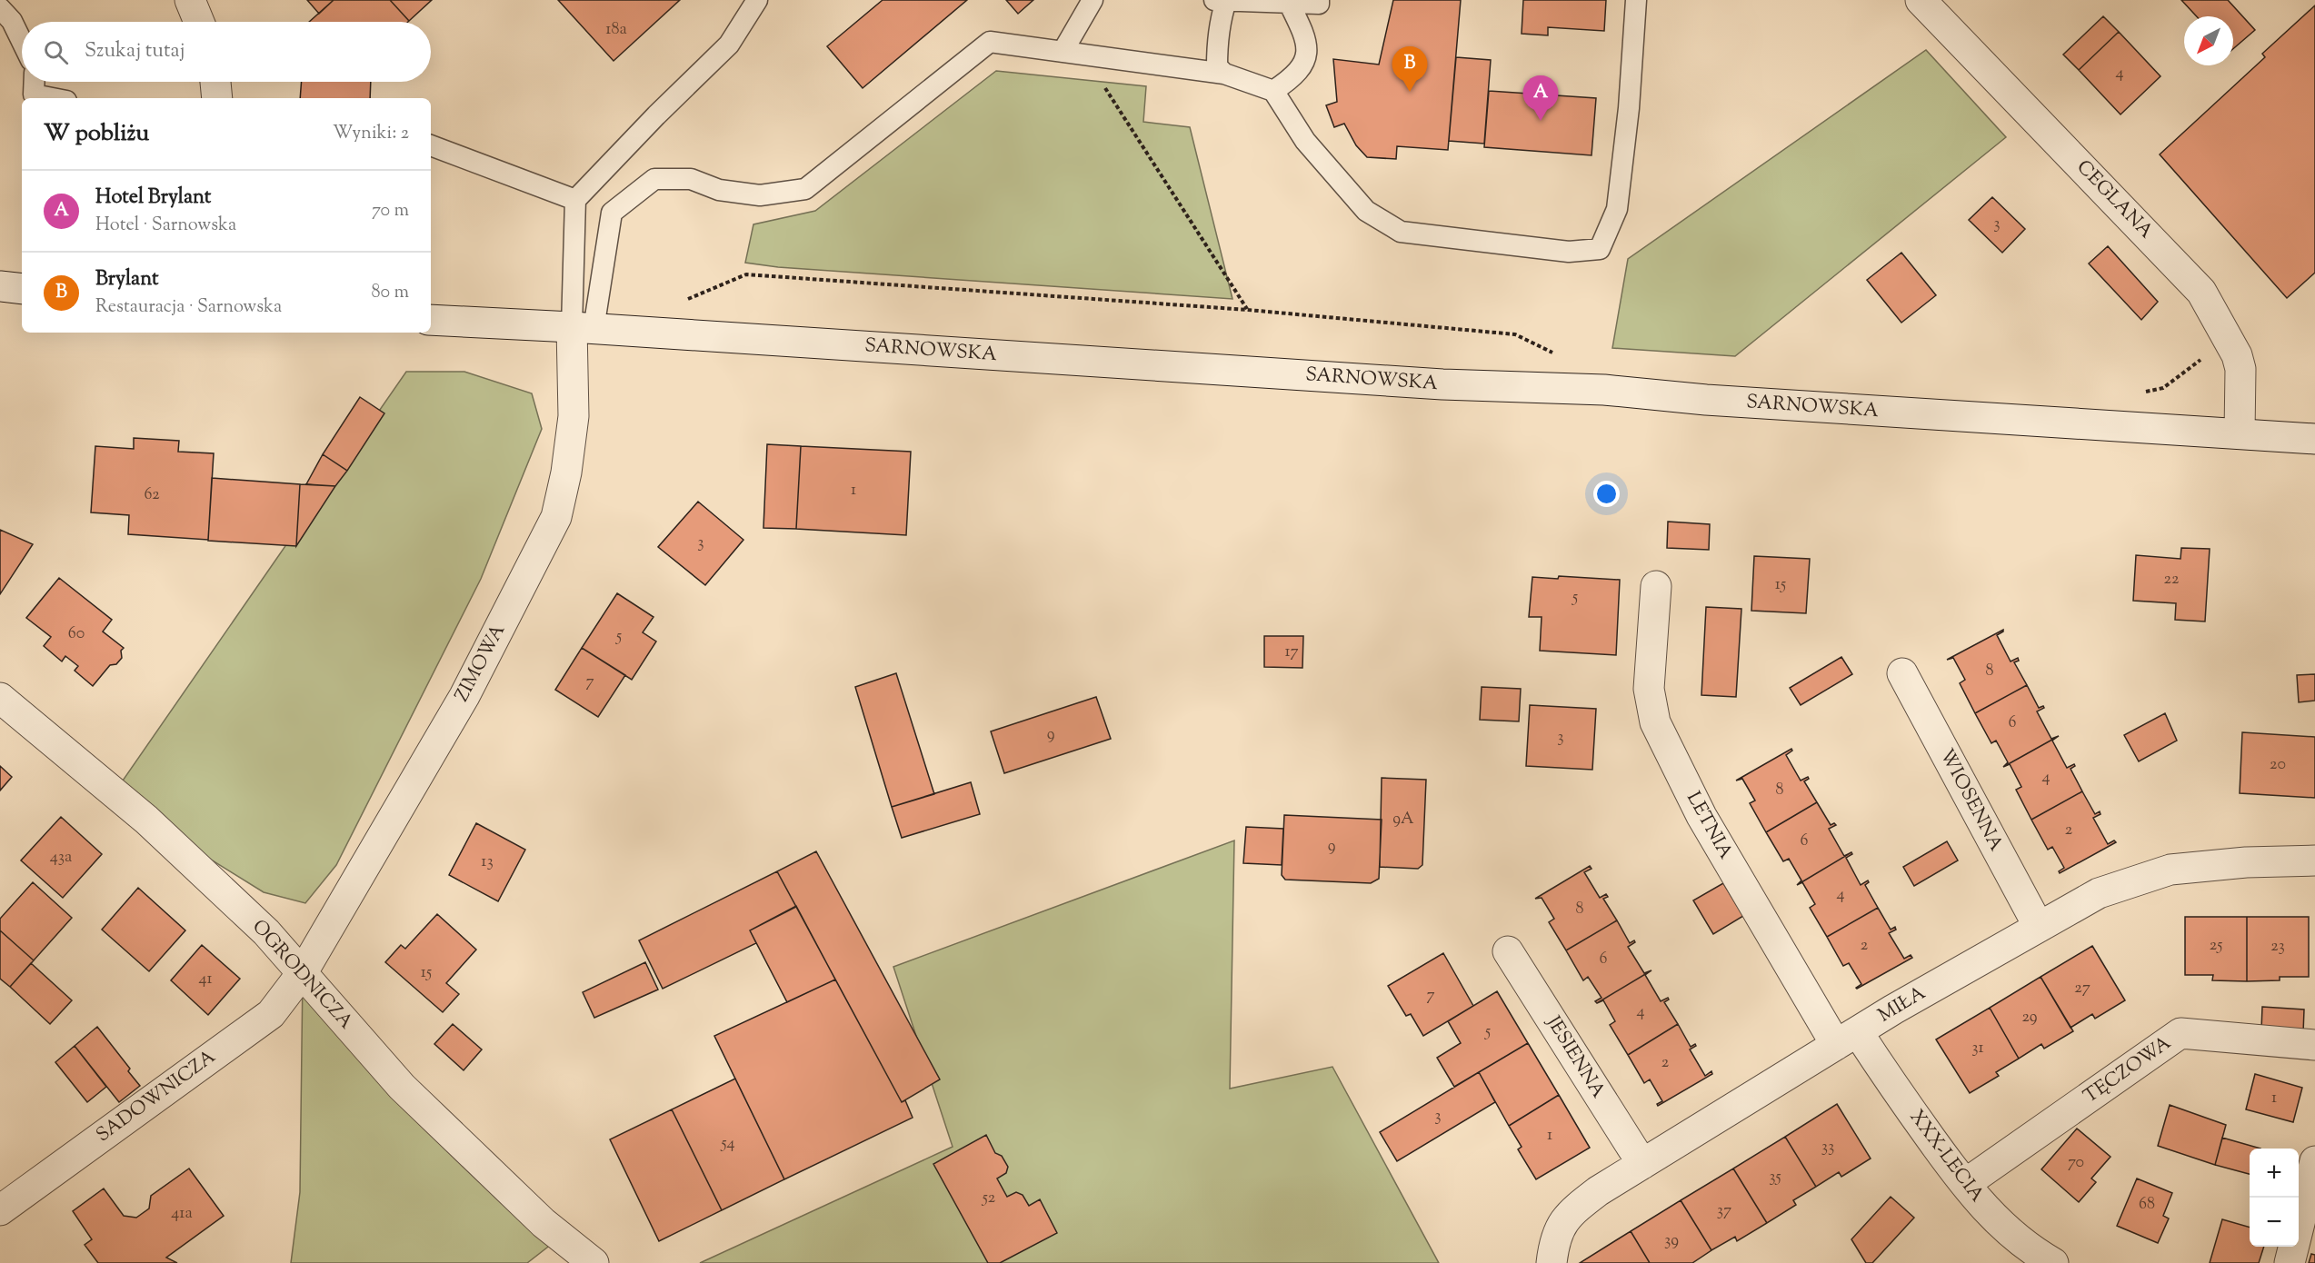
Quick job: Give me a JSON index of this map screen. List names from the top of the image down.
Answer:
{
  "streets": {
    "street": [
      "CEGLANA",
      "SARNOWSKA",
      "ZIMOWA",
      "WIOSENNA",
      "LETNIA",
      "OGRODNICZA",
      "MIŁA",
      "JESIENNA",
      "TĘCZOWA",
      "SADOWNICZA",
      "XXX-LECIA"
    ]
  },
  "crossings": [
    ["CEGLANA", "SARNOWSKA"],
    ["SARNOWSKA", "ZIMOWA"],
    ["ZIMOWA", "OGRODNICZA"],
    ["ZIMOWA", "SADOWNICZA"],
    ["WIOSENNA", "MIŁA"],
    ["LETNIA", "MIŁA"],
    ["LETNIA", "XXX-LECIA"],
    ["OGRODNICZA", "SADOWNICZA"],
    ["MIŁA", "JESIENNA"],
    ["MIŁA", "XXX-LECIA"],
    ["TĘCZOWA", "XXX-LECIA"]
  ],
  "house_numbers": [
    "18a",
    "4",
    "3",
    "1",
    "62",
    "3",
    "22",
    "15",
    "5",
    "60",
    "5",
    "17",
    "8",
    "7",
    "6",
    "9",
    "3",
    "20",
    "4",
    "8",
    "9A",
    "2",
    "6",
    "9",
    "43a",
    "13",
    "4",
    "8",
    "2",
    "25",
    "23",
    "6",
    "15",
    "41",
    "27",
    "7",
    "4",
    "29",
    "5",
    "31",
    "2",
    "1",
    "3",
    "1",
    "54",
    "33",
    "70",
    "35",
    "52",
    "68",
    "37",
    "41a",
    "39"
  ],
  "north": "bottom left",
  "page": {
    "search": "Szukaj tutaj",
    "pins": ["B", "A"],
    "heading": ["W pobliżu", "Wyniki: 2"],
    "list": [
      {
        "mark": "A",
        "name": "Hotel Brylant",
        "note": "Hotel · Sarnowska",
        "value": "70 m"
      },
      {
        "mark": "B",
        "name": "Brylant",
        "note": "Restauracja · Sarnowska",
        "value": "80 m"
      }
    ],
    "map_buttons": ["+", "−"]
  }
}
